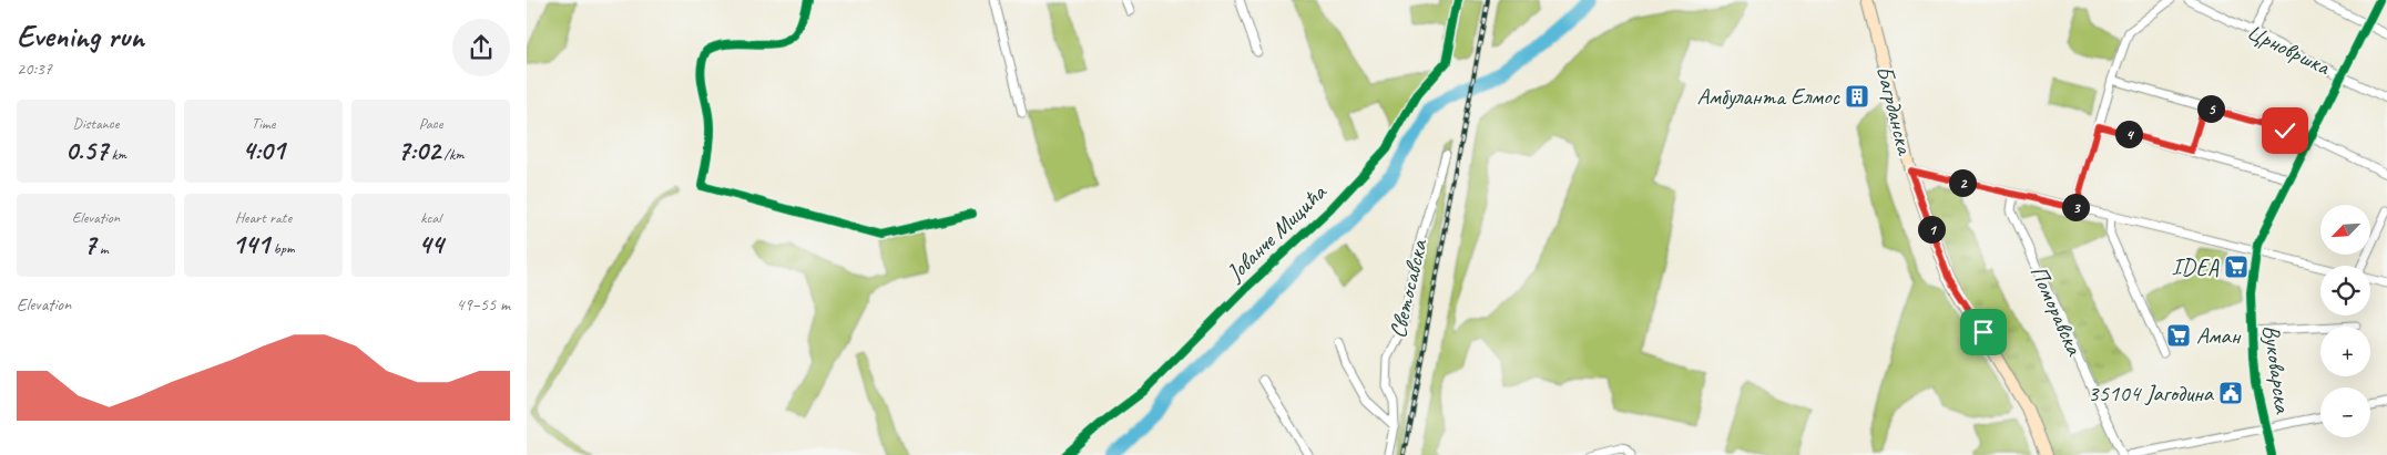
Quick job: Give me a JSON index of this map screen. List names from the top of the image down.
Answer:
{
  "streets": {
    "main road": ["Багрданска"],
    "street": [
      "Црновршка",
      "Јованче Мицића",
      "Светосавска",
      "Поморавска",
      "Вуковарска"
    ]
  },
  "crossings": [
    ["Црновршка", "Вуковарска"]
  ],
  "places": {
    "building": ["Амбуланта Елмос"],
    "supermarket": ["IDEA", "Аман"],
    "public building": ["35104 Јагодина"]
  },
  "north": "bottom left",
  "page": {
    "heading": ["Evening run", "20:37"],
    "stats": [
      ["Distance", "0.57 km"],
      ["Time", "4:01"],
      ["Pace", "7:02 /km"],
      ["Elevation", "7 m"],
      ["Heart rate", "141 bpm"],
      ["kcal", "44"]
    ],
    "pins": [
      "5",
      "4",
      "2",
      "3",
      "1"
    ],
    "map_buttons": ["+", "−"],
    "chart": ["Elevation", "49–55 m"]
  }
}
